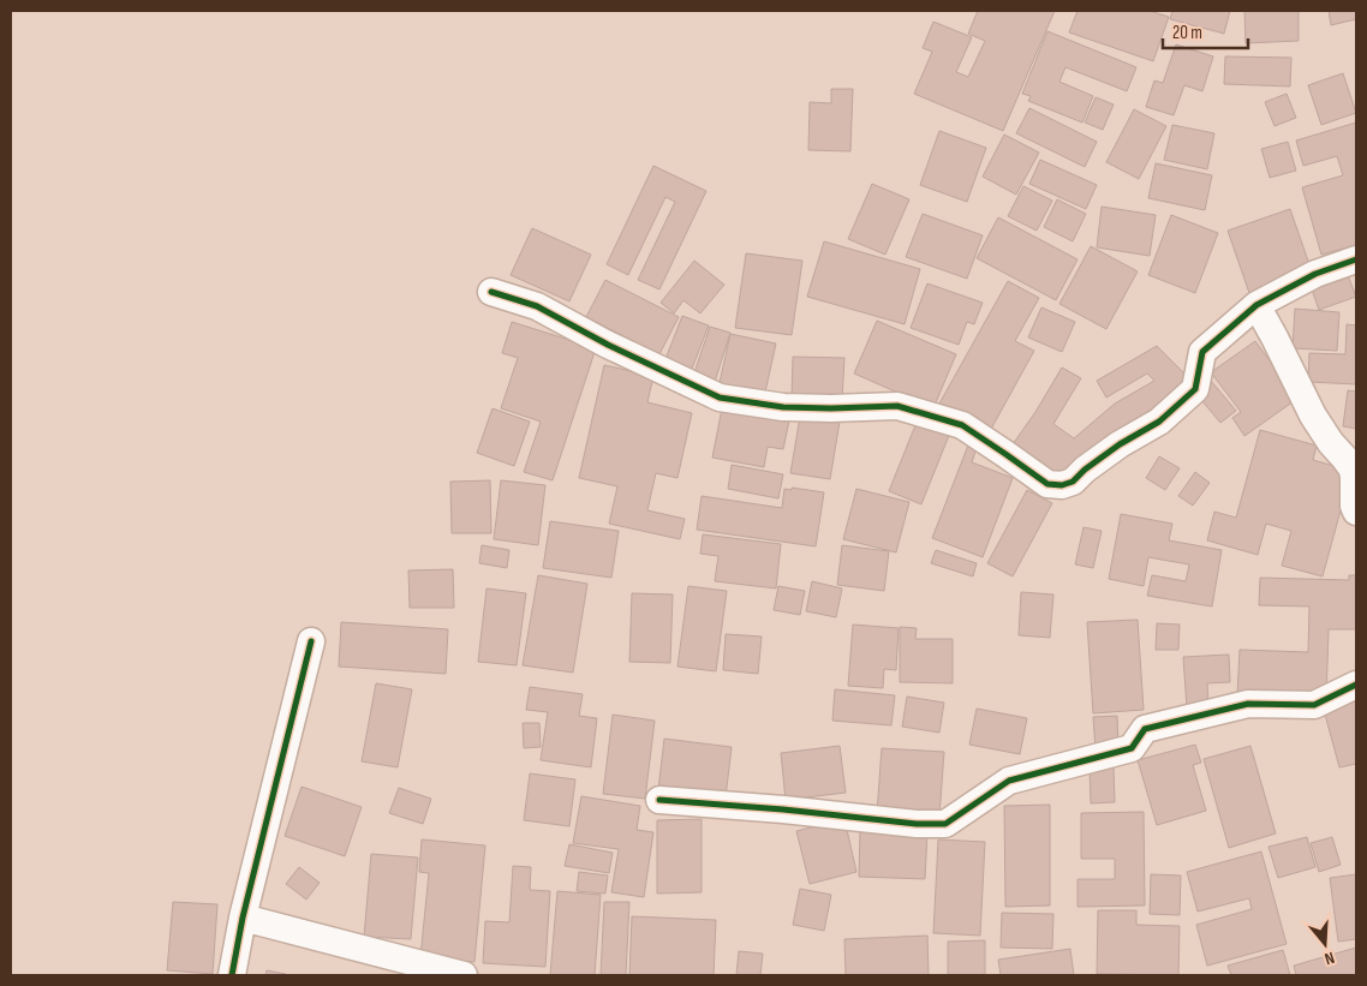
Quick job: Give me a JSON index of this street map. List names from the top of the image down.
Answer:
{
  "scale_bar": "20 m",
  "north": "bottom"
}
